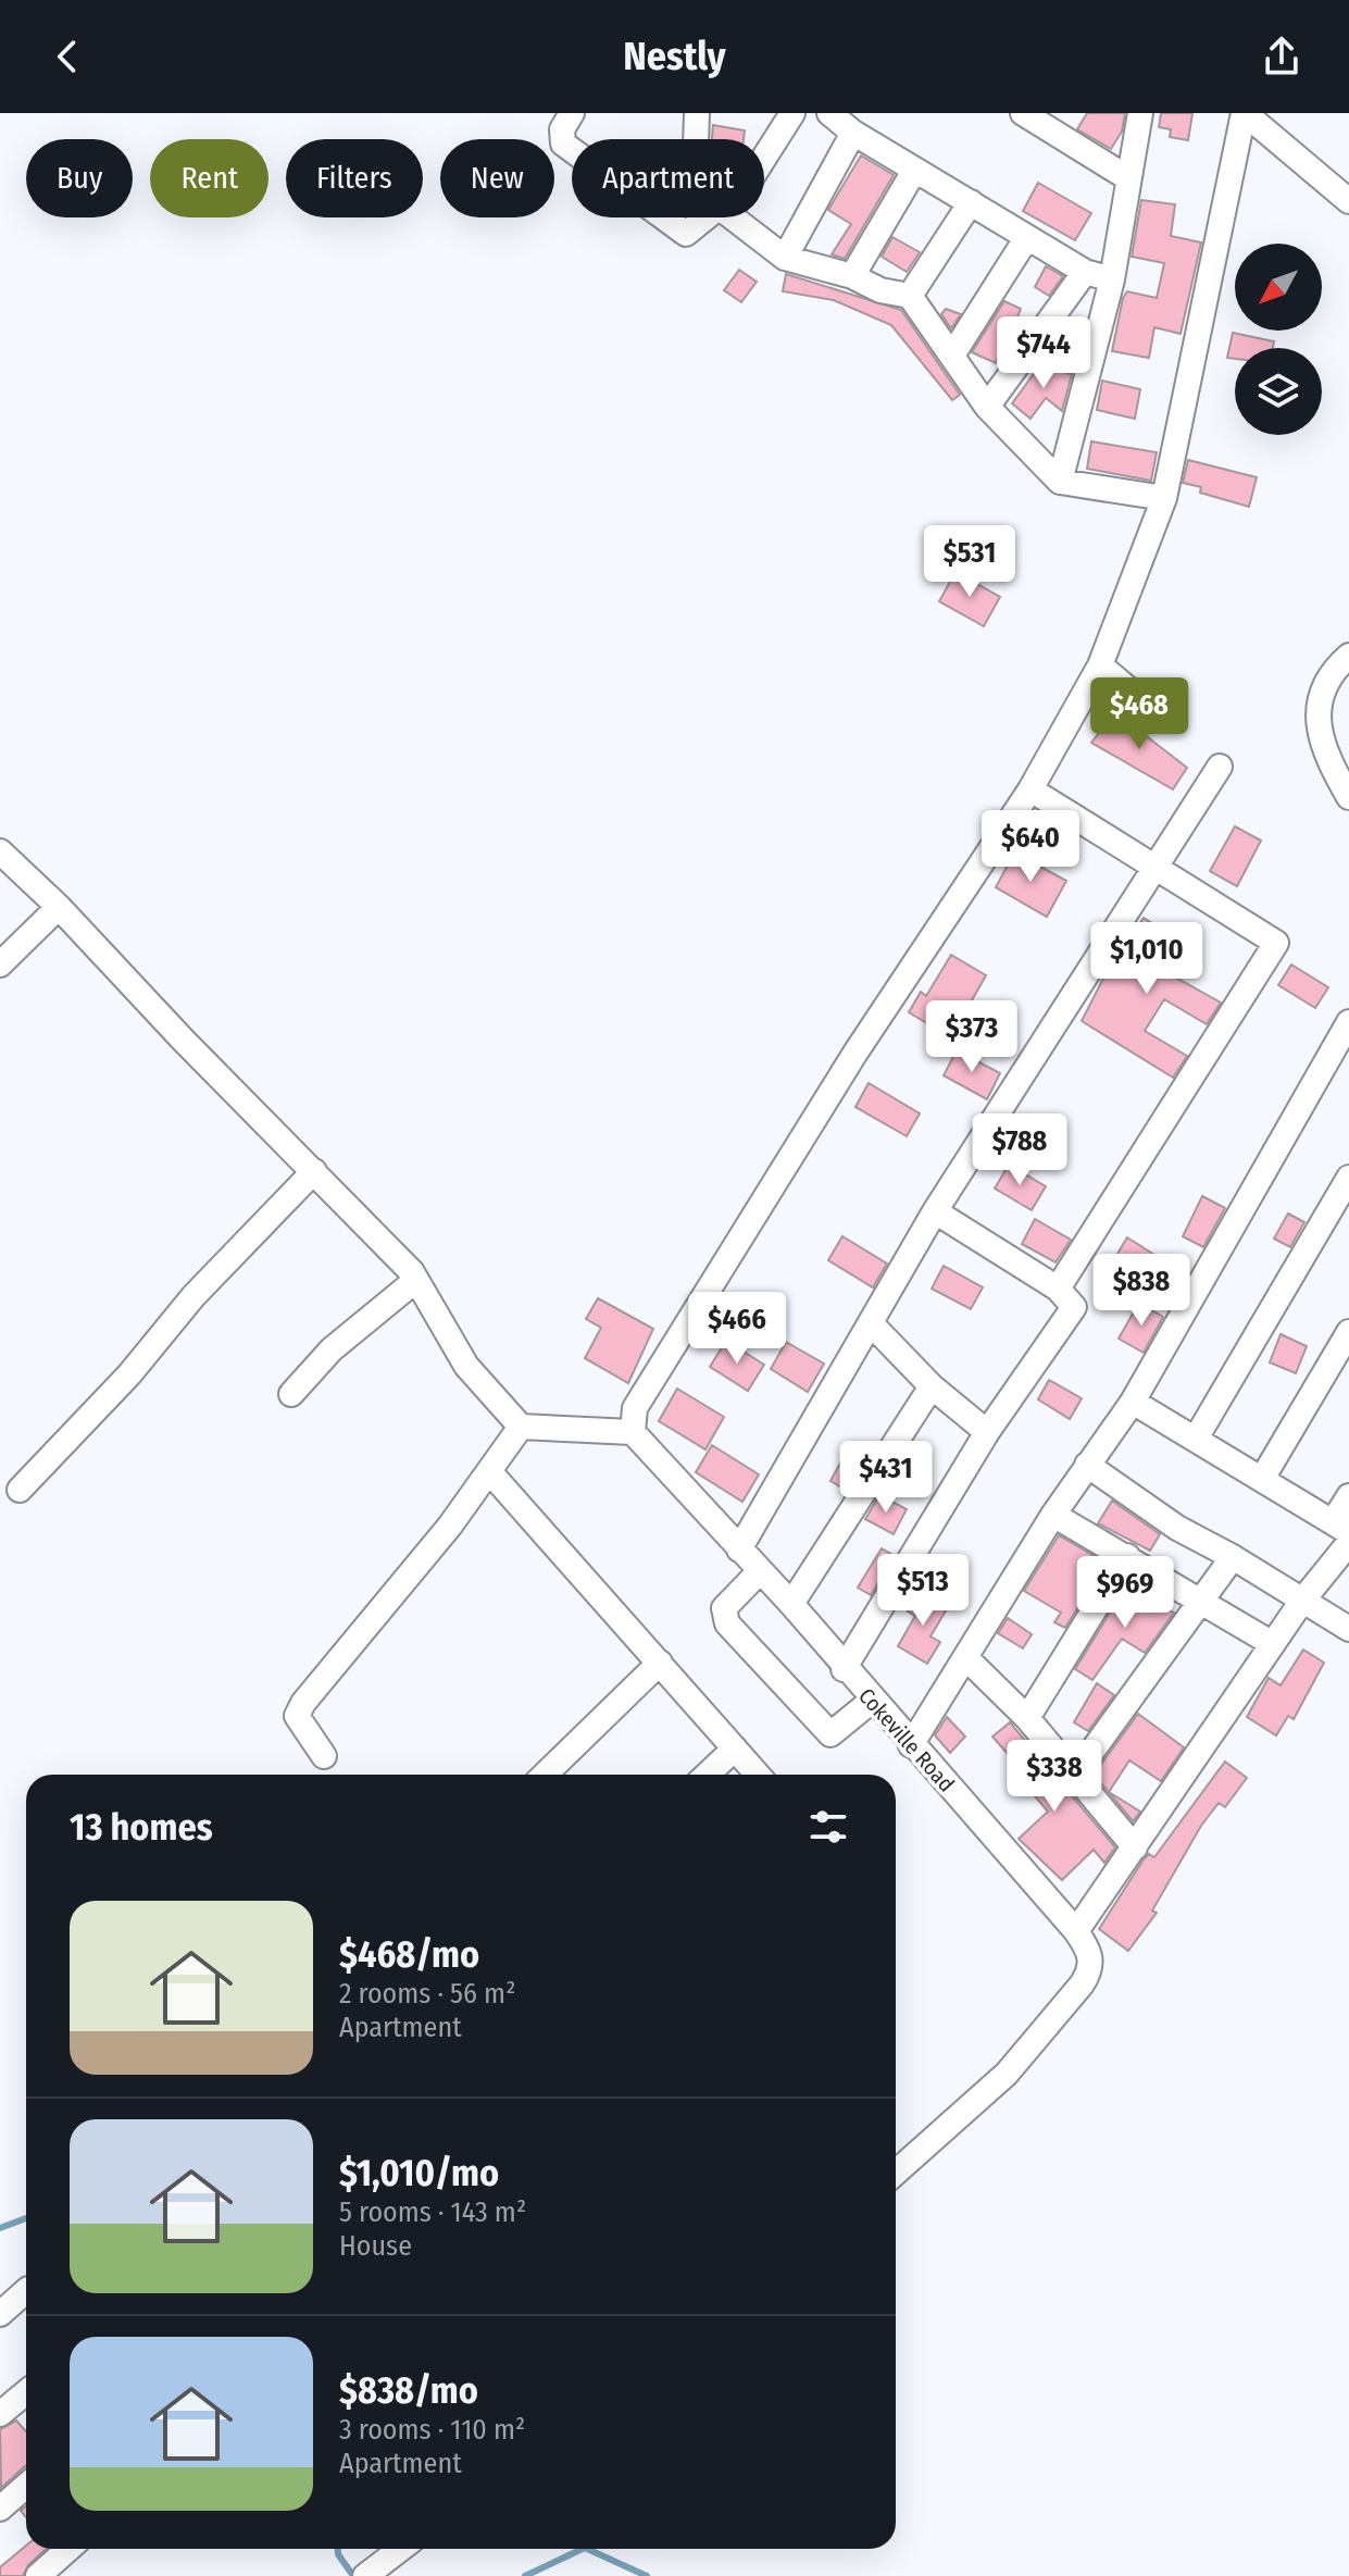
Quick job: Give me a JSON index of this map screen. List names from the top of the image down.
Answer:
{
  "streets": {
    "street": ["Cokeville Road"]
  },
  "north": "bottom left",
  "page": {
    "header": "Nestly",
    "chip": [
      "Buy",
      "Rent",
      "Filters",
      "New",
      "Apartment"
    ],
    "price": [
      "$744",
      "$531",
      "$468",
      "$640",
      "$1,010",
      "$373",
      "$788",
      "$838",
      "$466",
      "$431",
      "$513",
      "$969",
      "$338"
    ],
    "heading": "13 homes",
    "list": [
      {
        "name": "$468/mo",
        "note": "2 rooms · 56 m² · Apartment"
      },
      {
        "name": "$1,010/mo",
        "note": "5 rooms · 143 m² · House"
      },
      {
        "name": "$838/mo",
        "note": "3 rooms · 110 m² · Apartment"
      }
    ]
  }
}
